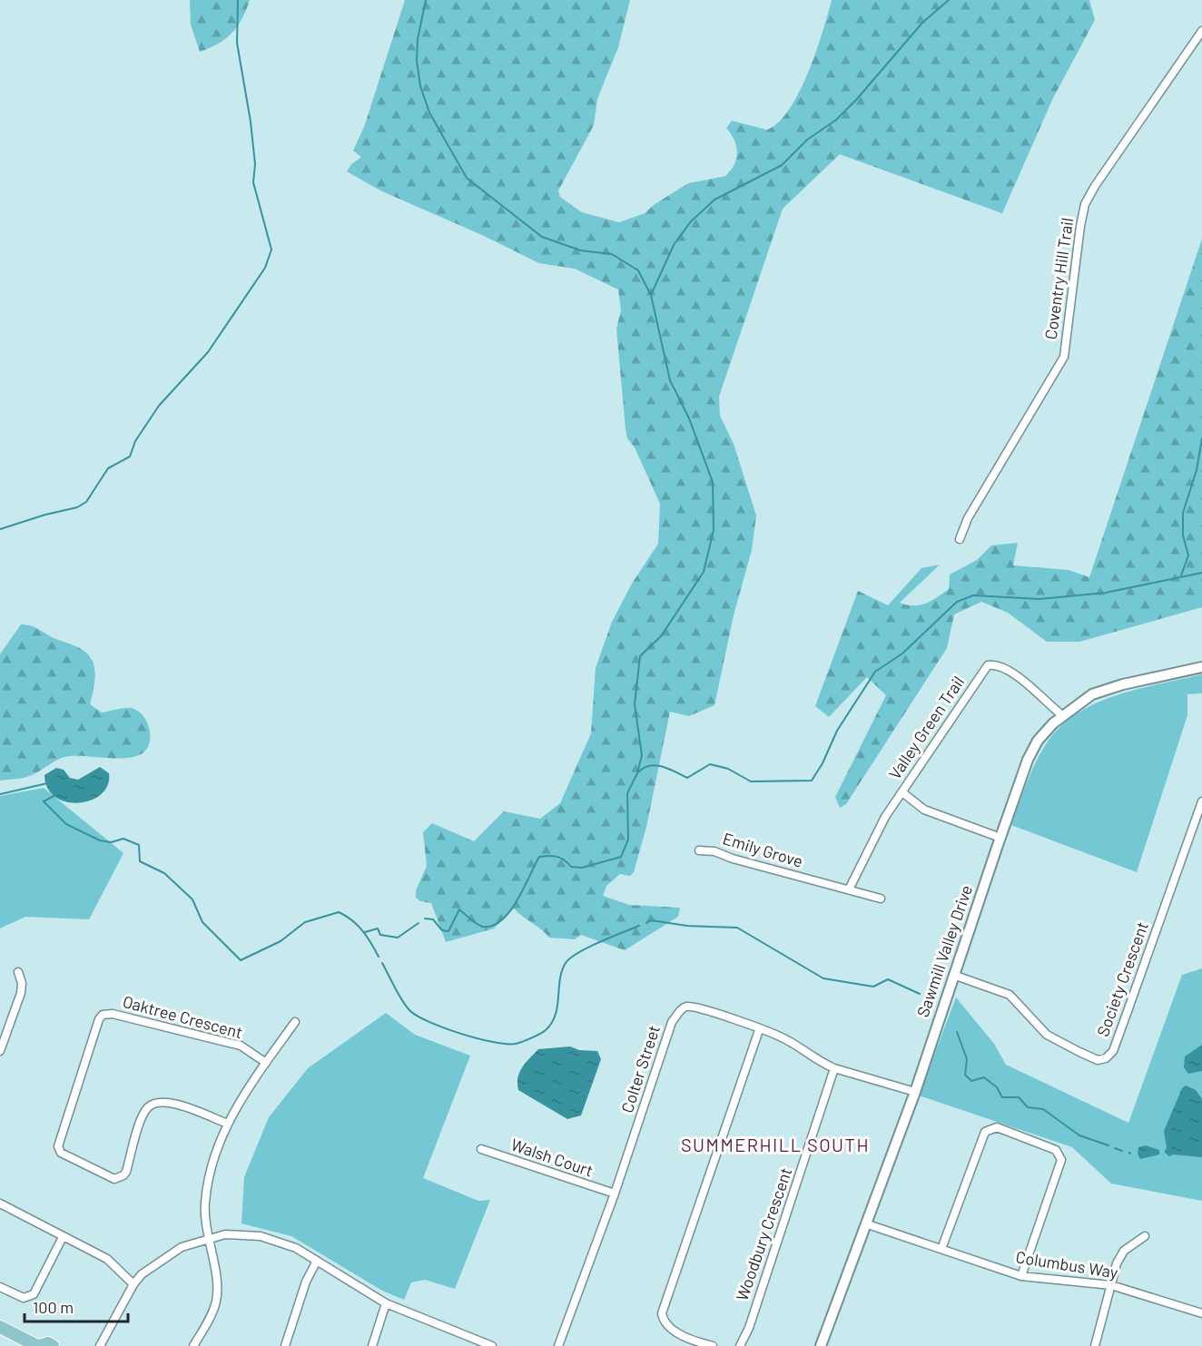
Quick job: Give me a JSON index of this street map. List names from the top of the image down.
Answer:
{
  "streets": {
    "street": [
      "Coventry Hill Trail",
      "Valley Green Trail",
      "Emily Grove",
      "Sawmill Valley Drive",
      "Society Crescent",
      "Oaktree Crescent",
      "Colter Street",
      "Walsh Court",
      "Woodbury Crescent",
      "Columbus Way"
    ]
  },
  "crossings": [
    ["Valley Green Trail", "Emily Grove"],
    ["Valley Green Trail", "Sawmill Valley Drive"],
    ["Sawmill Valley Drive", "Society Crescent"],
    ["Sawmill Valley Drive", "Colter Street"],
    ["Sawmill Valley Drive", "Columbus Way"],
    ["Colter Street", "Walsh Court"],
    ["Colter Street", "Woodbury Crescent"]
  ],
  "districts": ["SUMMERHILL SOUTH"],
  "scale_bar": "100 m"
}
